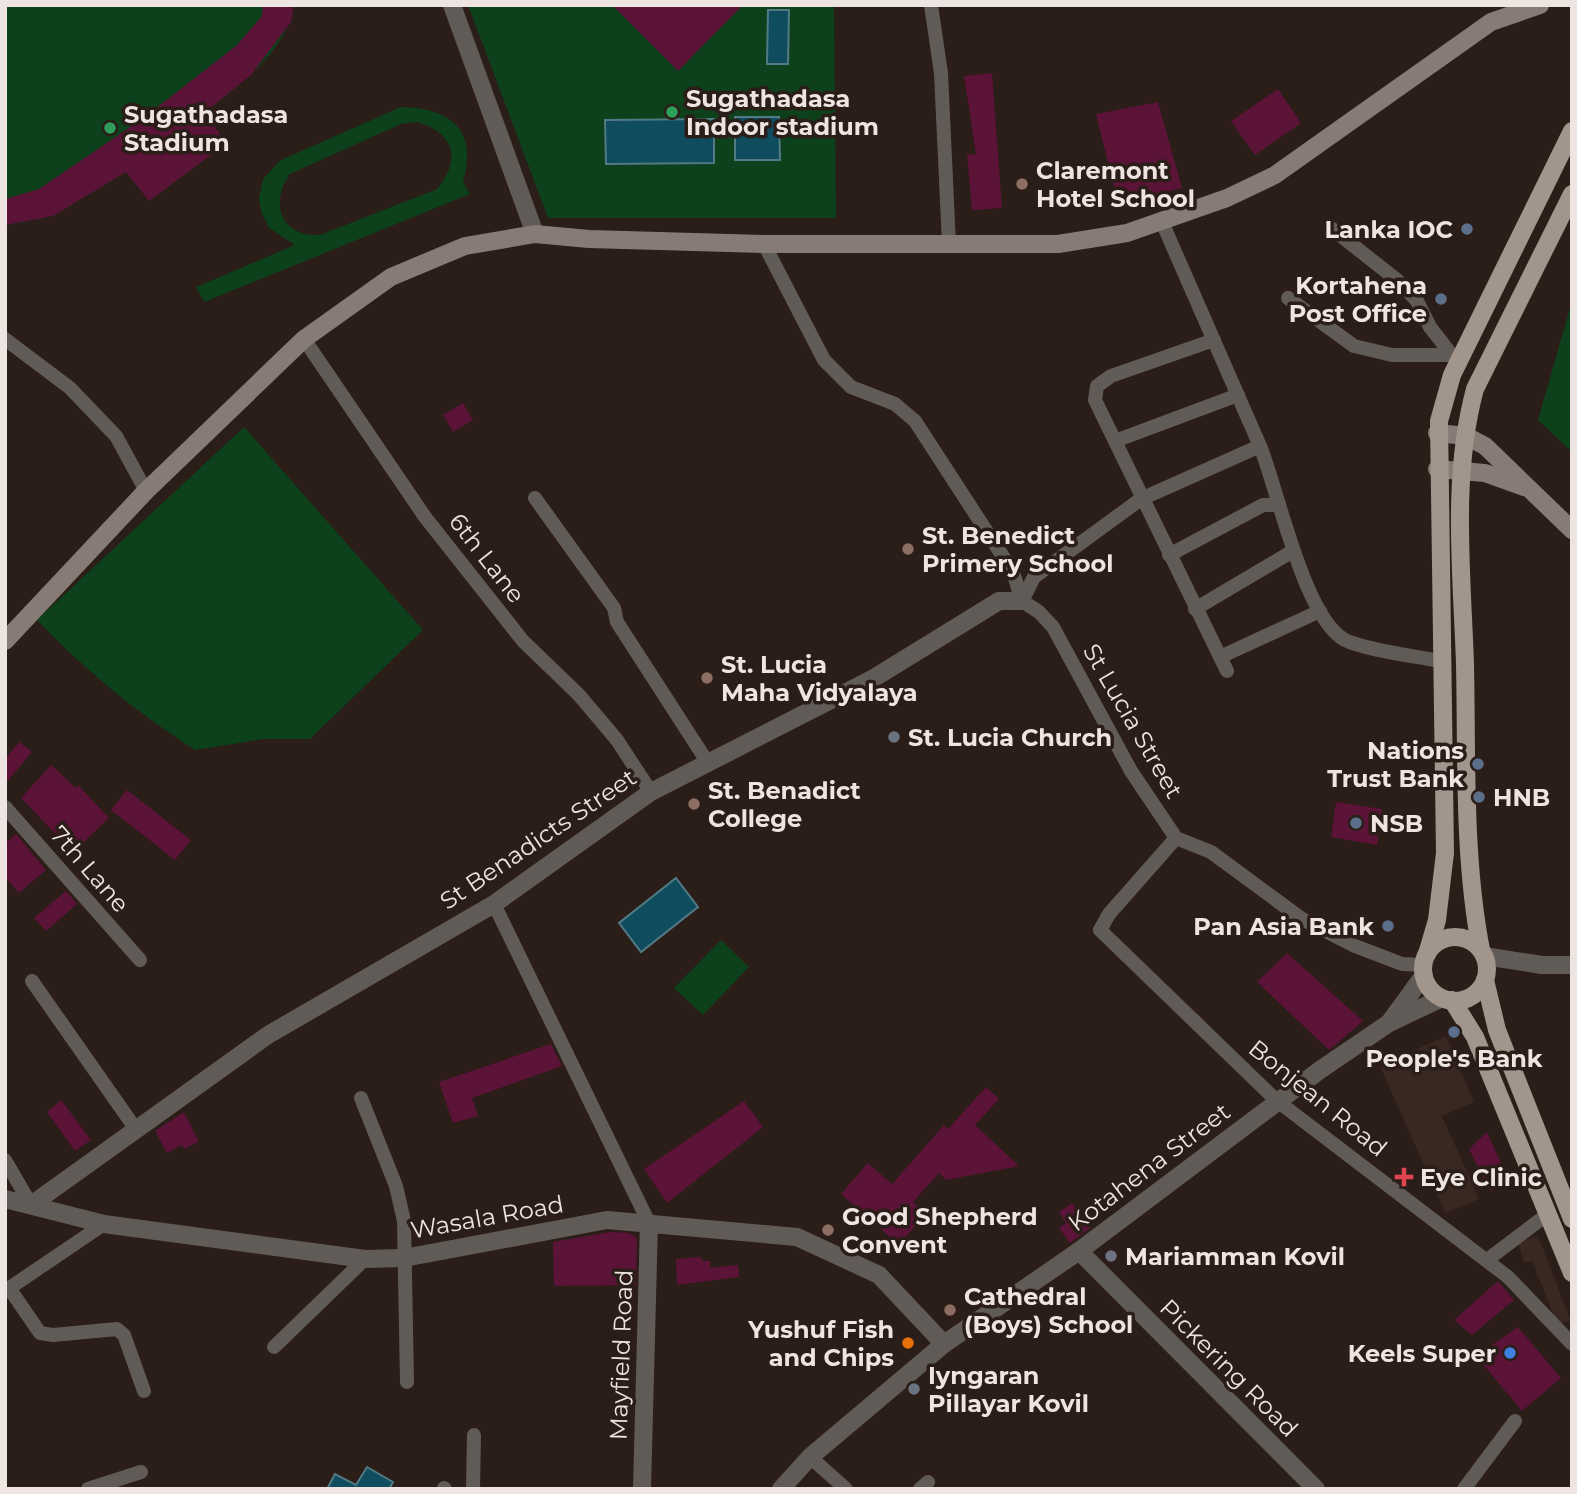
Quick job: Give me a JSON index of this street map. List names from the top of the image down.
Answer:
{
  "streets": {
    "street": [
      "6th Lane",
      "St Lucia Street",
      "St Benadicts Street",
      "7th Lane",
      "Bonjean Road",
      "Kotahena Street",
      "Wasala Road",
      "Mayfield Road",
      "Pickering Road"
    ]
  },
  "crossings": [
    ["6th Lane", "St Benadicts Street"],
    ["St Lucia Street", "St Benadicts Street"],
    ["St Lucia Street", "Bonjean Road"],
    ["St Benadicts Street", "Wasala Road"],
    ["Bonjean Road", "Kotahena Street"],
    ["Kotahena Street", "Wasala Road"],
    ["Kotahena Street", "Pickering Road"],
    ["Wasala Road", "Mayfield Road"]
  ],
  "places": {
    "other": [
      "Sugathadasa Indoor stadium",
      "Sugathadasa Stadium",
      "Claremont Hotel School",
      "Lanka IOC",
      "Kortahena Post Office",
      "St. Benedict Primery School",
      "St. Lucia Maha Vidyalaya",
      "St. Lucia Church",
      "Nations Trust Bank",
      "HNB",
      "St. Benadict College",
      "NSB",
      "Pan Asia Bank",
      "People's Bank",
      "Good Shepherd Convent",
      "Mariamman Kovil",
      "Cathedral (Boys) School",
      "Yushuf Fish and Chips",
      "Keels Super",
      "Iyngaran Pillayar Kovil"
    ],
    "health": ["Eye Clinic"]
  }
}
